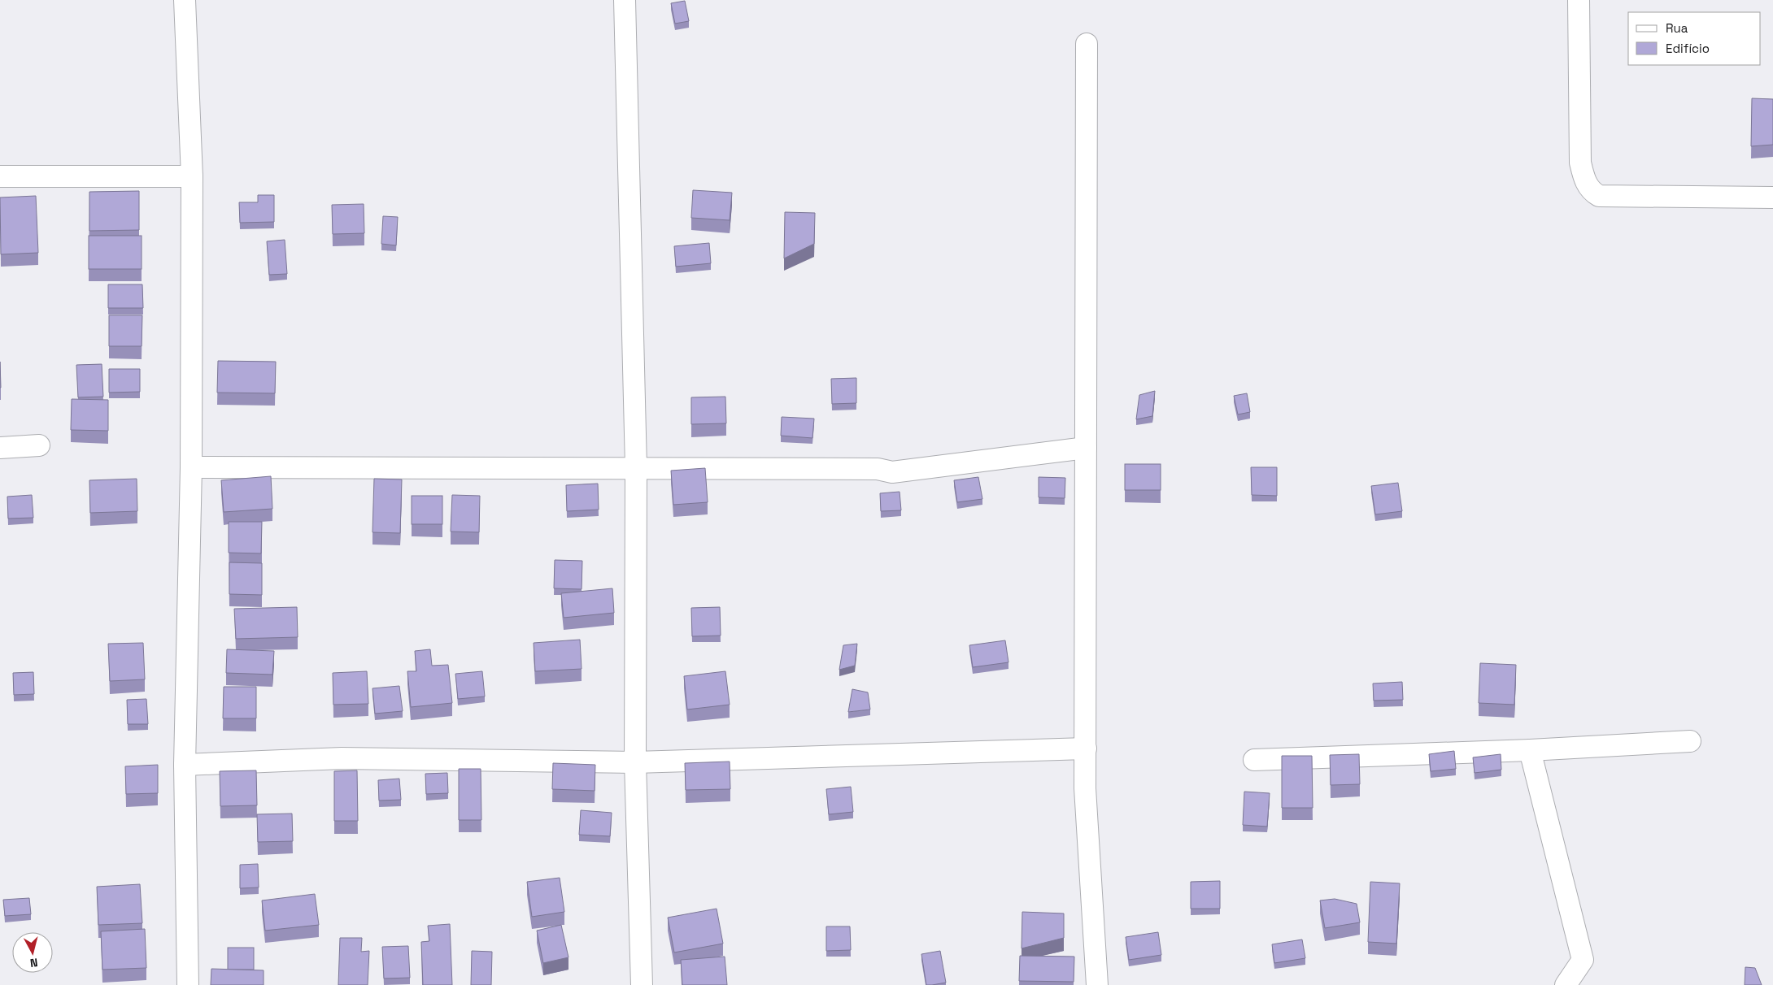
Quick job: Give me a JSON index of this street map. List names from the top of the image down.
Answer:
{
  "legend": ["Rua", "Edifício"],
  "north": "bottom"
}
